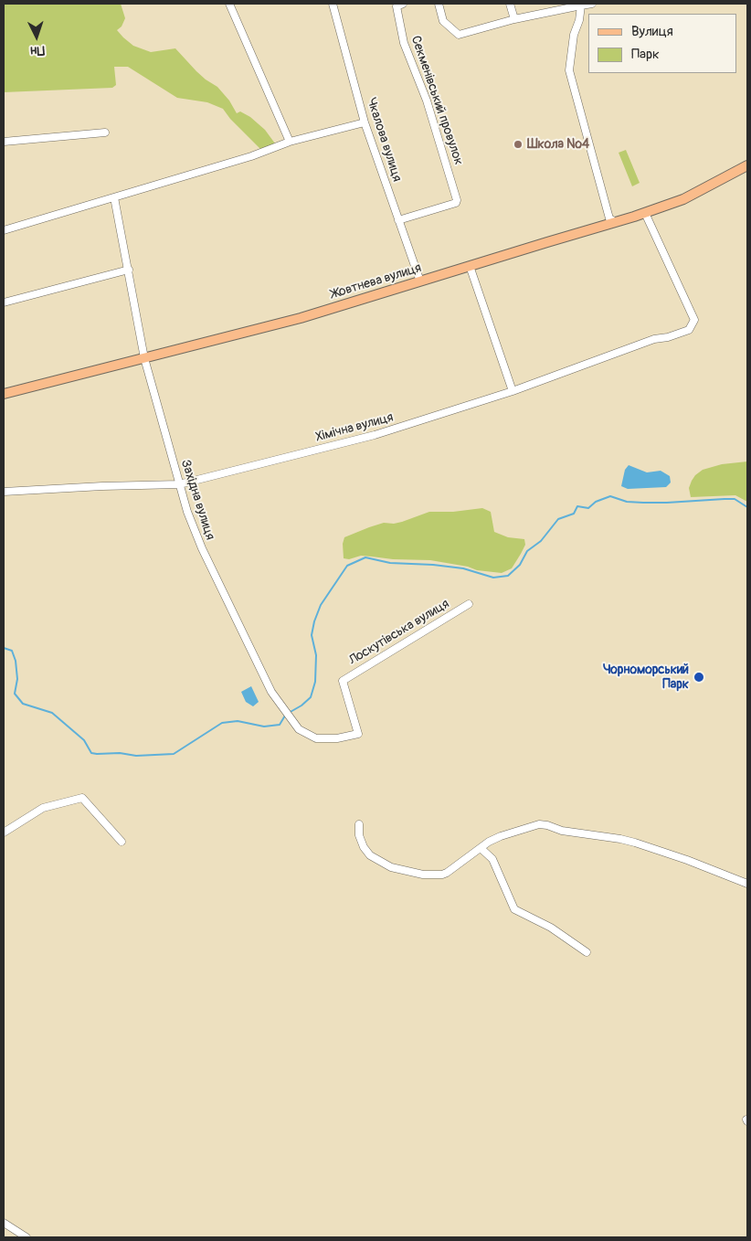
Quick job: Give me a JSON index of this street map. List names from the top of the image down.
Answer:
{
  "streets": {
    "main road": ["Жовтнева вулиця"],
    "street": [
      "Секменівський провулок",
      "Чкалова вулиця",
      "Хімічна вулиця",
      "Західна вулиця",
      "Лоскутівська вулиця"
    ]
  },
  "crossings": [
    ["Секменівський провулок", "Чкалова вулиця"],
    ["Чкалова вулиця", "Жовтнева вулиця"],
    ["Жовтнева вулиця", "Хімічна вулиця"],
    ["Жовтнева вулиця", "Західна вулиця"],
    ["Хімічна вулиця", "Західна вулиця"],
    ["Західна вулиця", "Лоскутівська вулиця"]
  ],
  "places": ["Школа №4", "Чорноморський Парк"],
  "legend": ["Вулиця", "Парк"],
  "north": "bottom"
}
